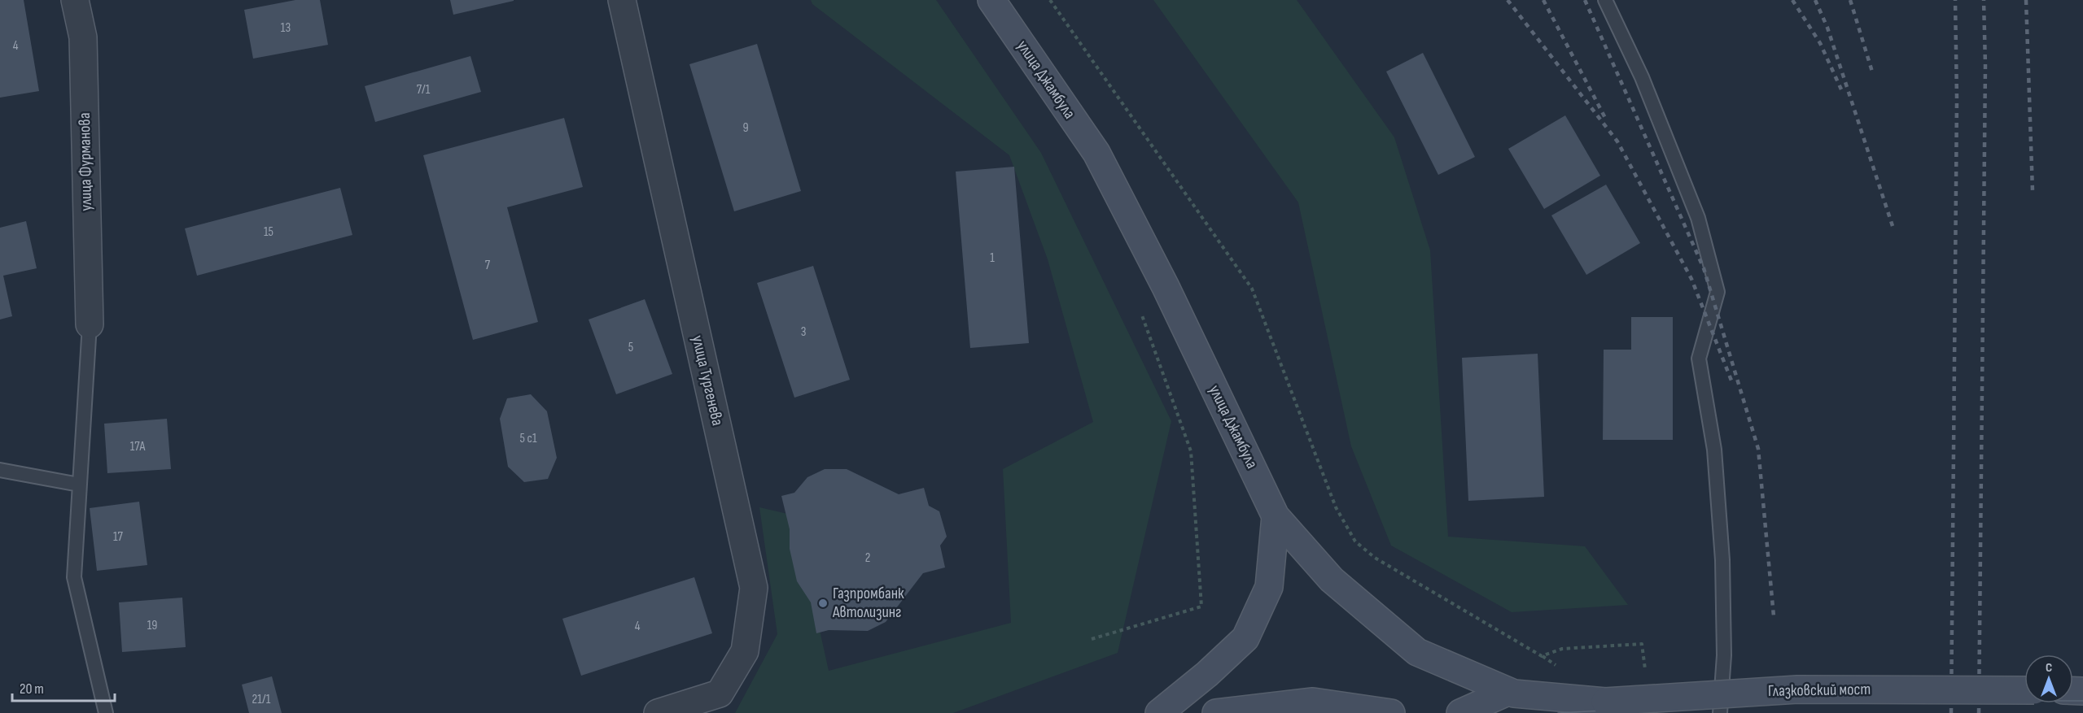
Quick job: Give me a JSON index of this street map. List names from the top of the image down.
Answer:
{
  "streets": {
    "main road": ["улица Джамбула", "Глазковский мост"],
    "street": ["улица Фурманова", "улица Тургенева"]
  },
  "crossings": [
    ["улица Джамбула", "Глазковский мост"]
  ],
  "places": ["Газпромбанк Автолизинг"],
  "house_numbers": [
    "13",
    "4",
    "7/1",
    "9",
    "15",
    "1",
    "7",
    "3",
    "5",
    "5 с1",
    "17А",
    "17",
    "2",
    "19",
    "4",
    "21/1"
  ],
  "scale_bar": "20 m",
  "north": "top"
}
